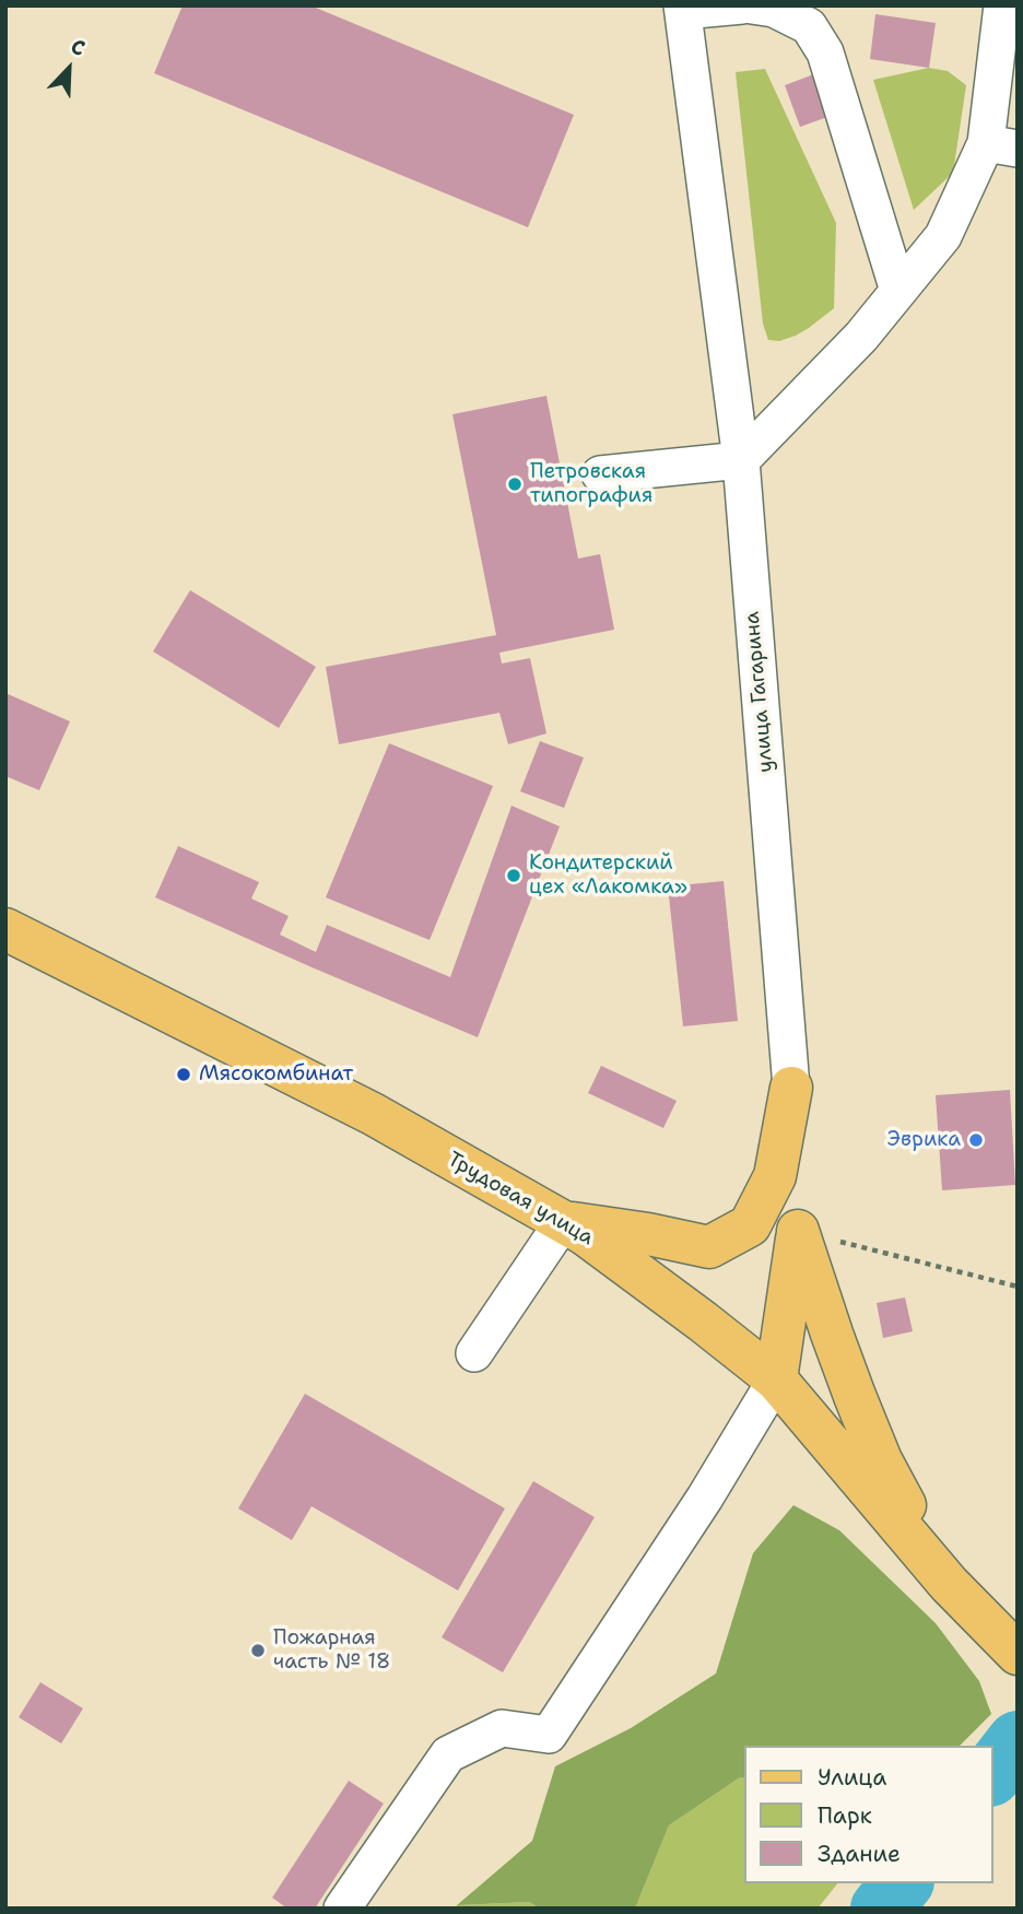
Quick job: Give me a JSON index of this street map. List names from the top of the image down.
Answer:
{
  "streets": {
    "main road": ["улица Гагарина", "Трудовая улица"]
  },
  "crossings": [
    ["улица Гагарина", "Трудовая улица"]
  ],
  "places": [
    "Петровская типография",
    "Кондитерский цех «Лакомка»",
    "Мясокомбинат",
    "Эврика",
    "Пожарная часть № 18"
  ],
  "legend": ["Улица", "Парк", "Здание"],
  "north": "top right"
}
